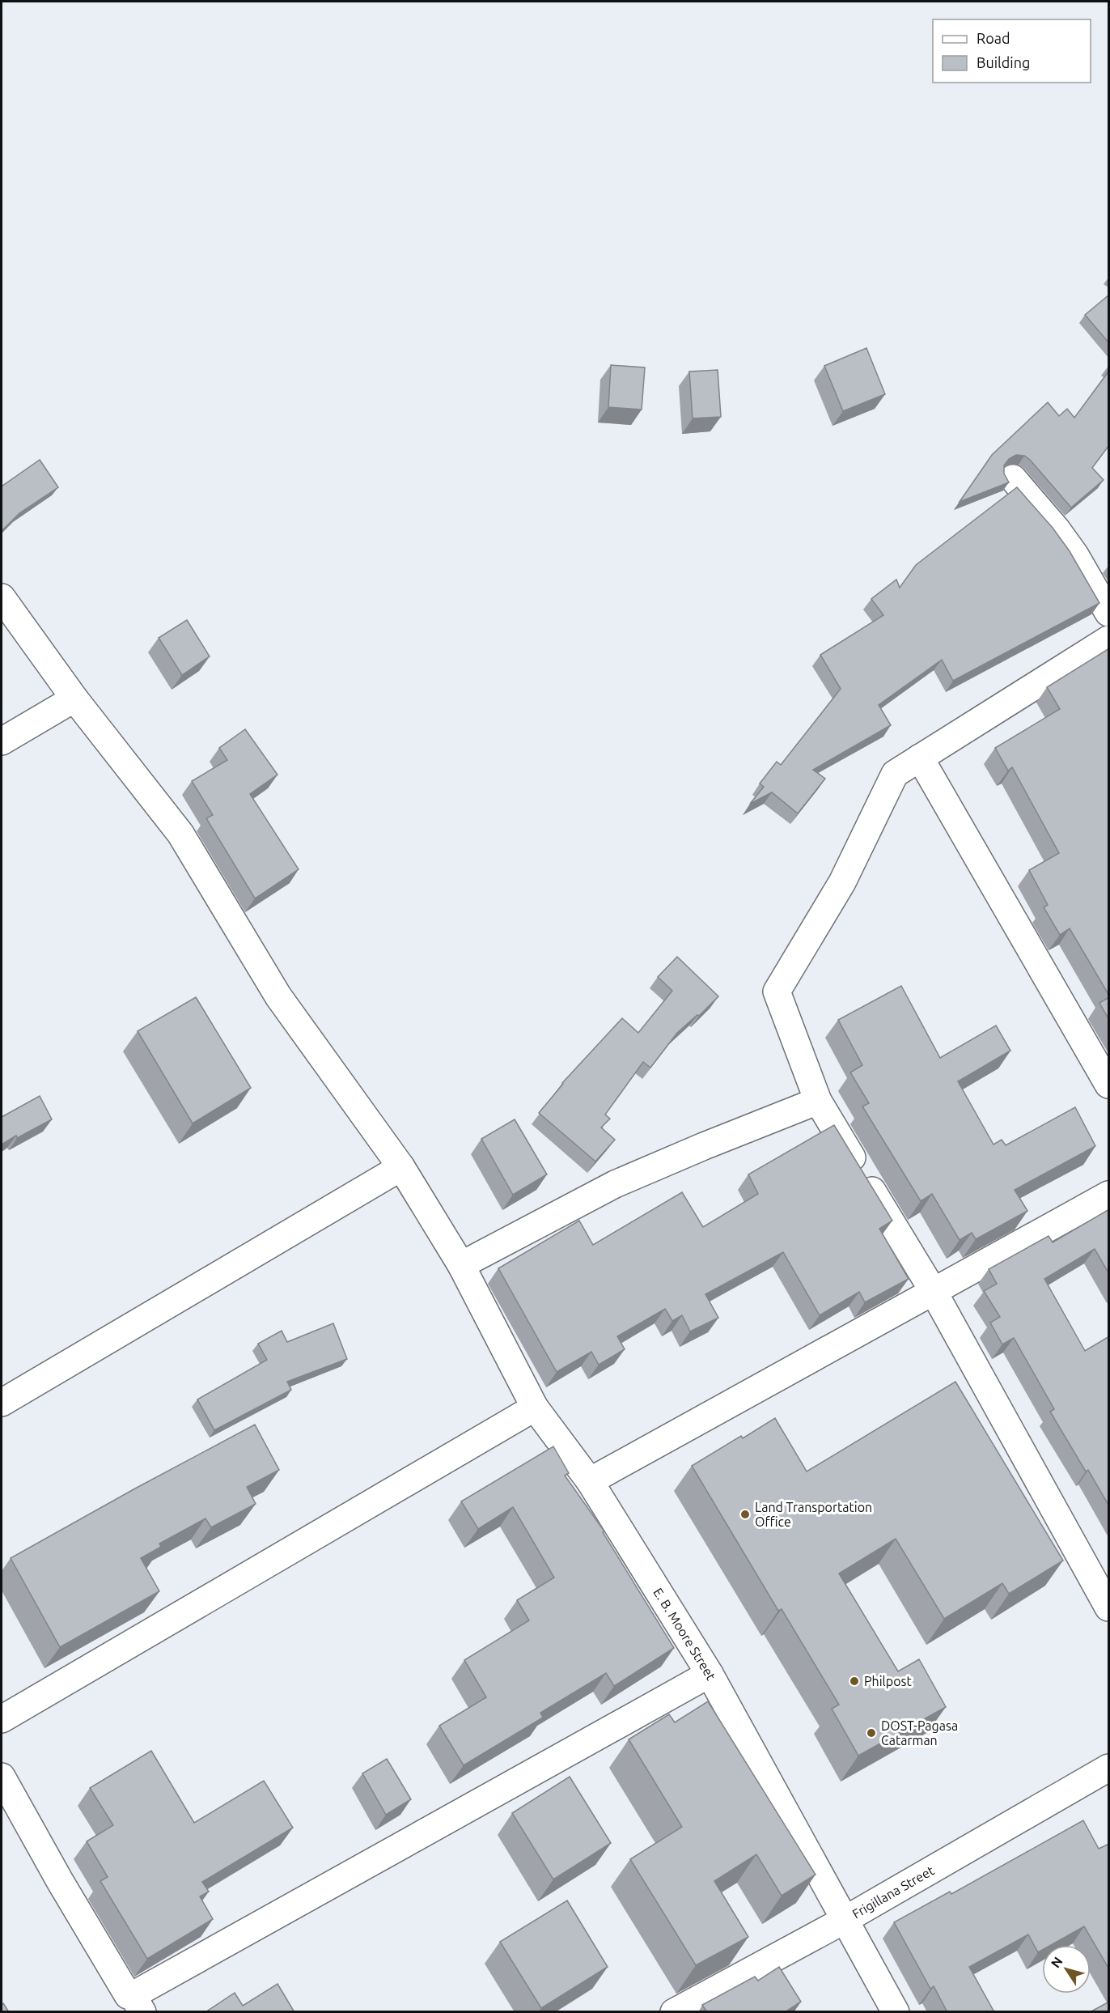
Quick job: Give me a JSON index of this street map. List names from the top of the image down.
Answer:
{
  "streets": {
    "street": ["E. B. Moore Street", "Frigillana Street"]
  },
  "crossings": [
    ["E. B. Moore Street", "Frigillana Street"]
  ],
  "places": ["Land Transportation Office", "Philpost", "DOST-Pagasa Catarman"],
  "legend": ["Road", "Building"],
  "north": "top left"
}
